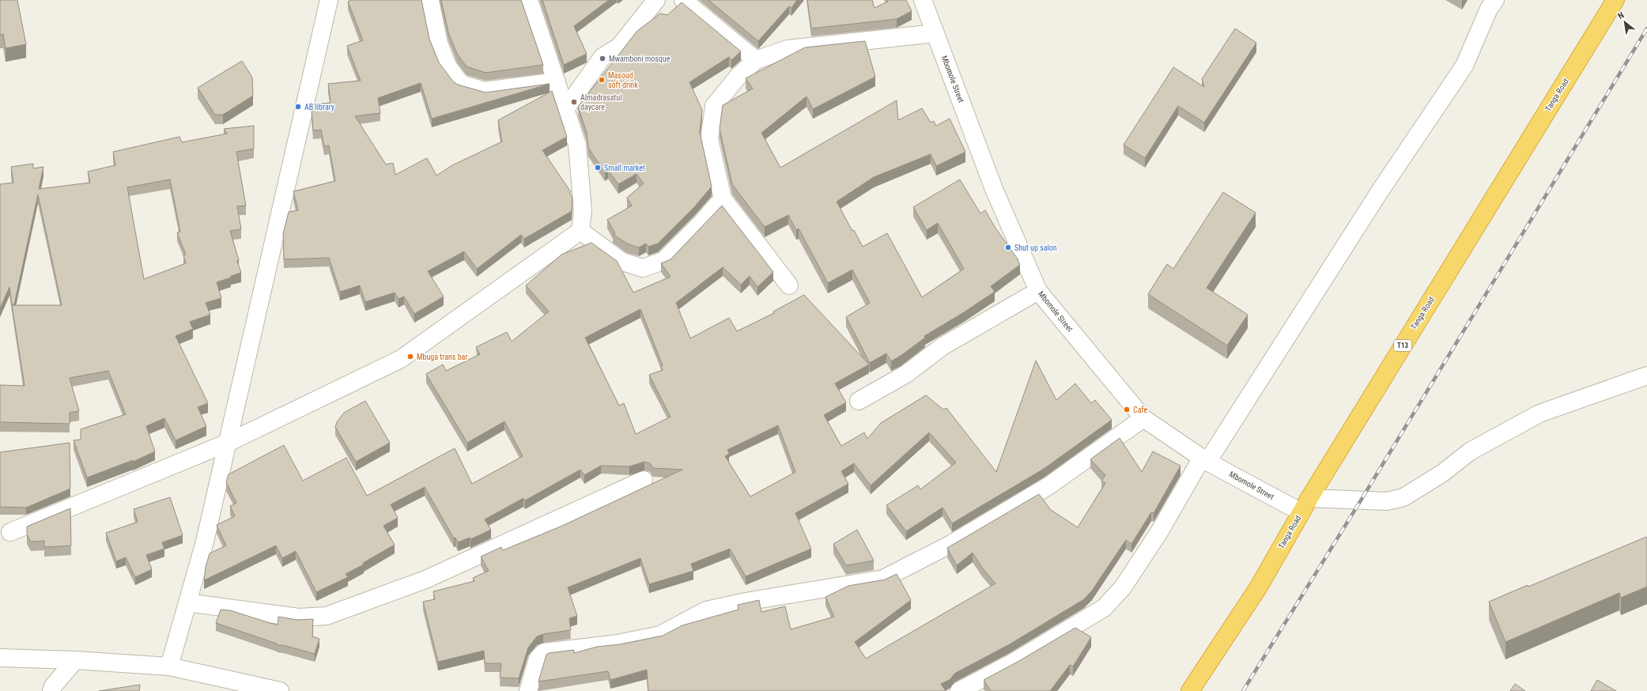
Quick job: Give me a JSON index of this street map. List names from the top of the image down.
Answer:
{
  "streets": {
    "highway": ["Tanga Road", "T13"],
    "street": ["Mbomole Street"]
  },
  "crossings": [
    ["Mbomole Street", "Tanga Road"]
  ],
  "places": [
    "Mwamboni mosque",
    "Masoud soft drink",
    "Almadrasatul daycare",
    "AB library",
    "Small market",
    "Shut up salon",
    "Mbuga trans bar",
    "Cafe"
  ],
  "north": "top left"
}
